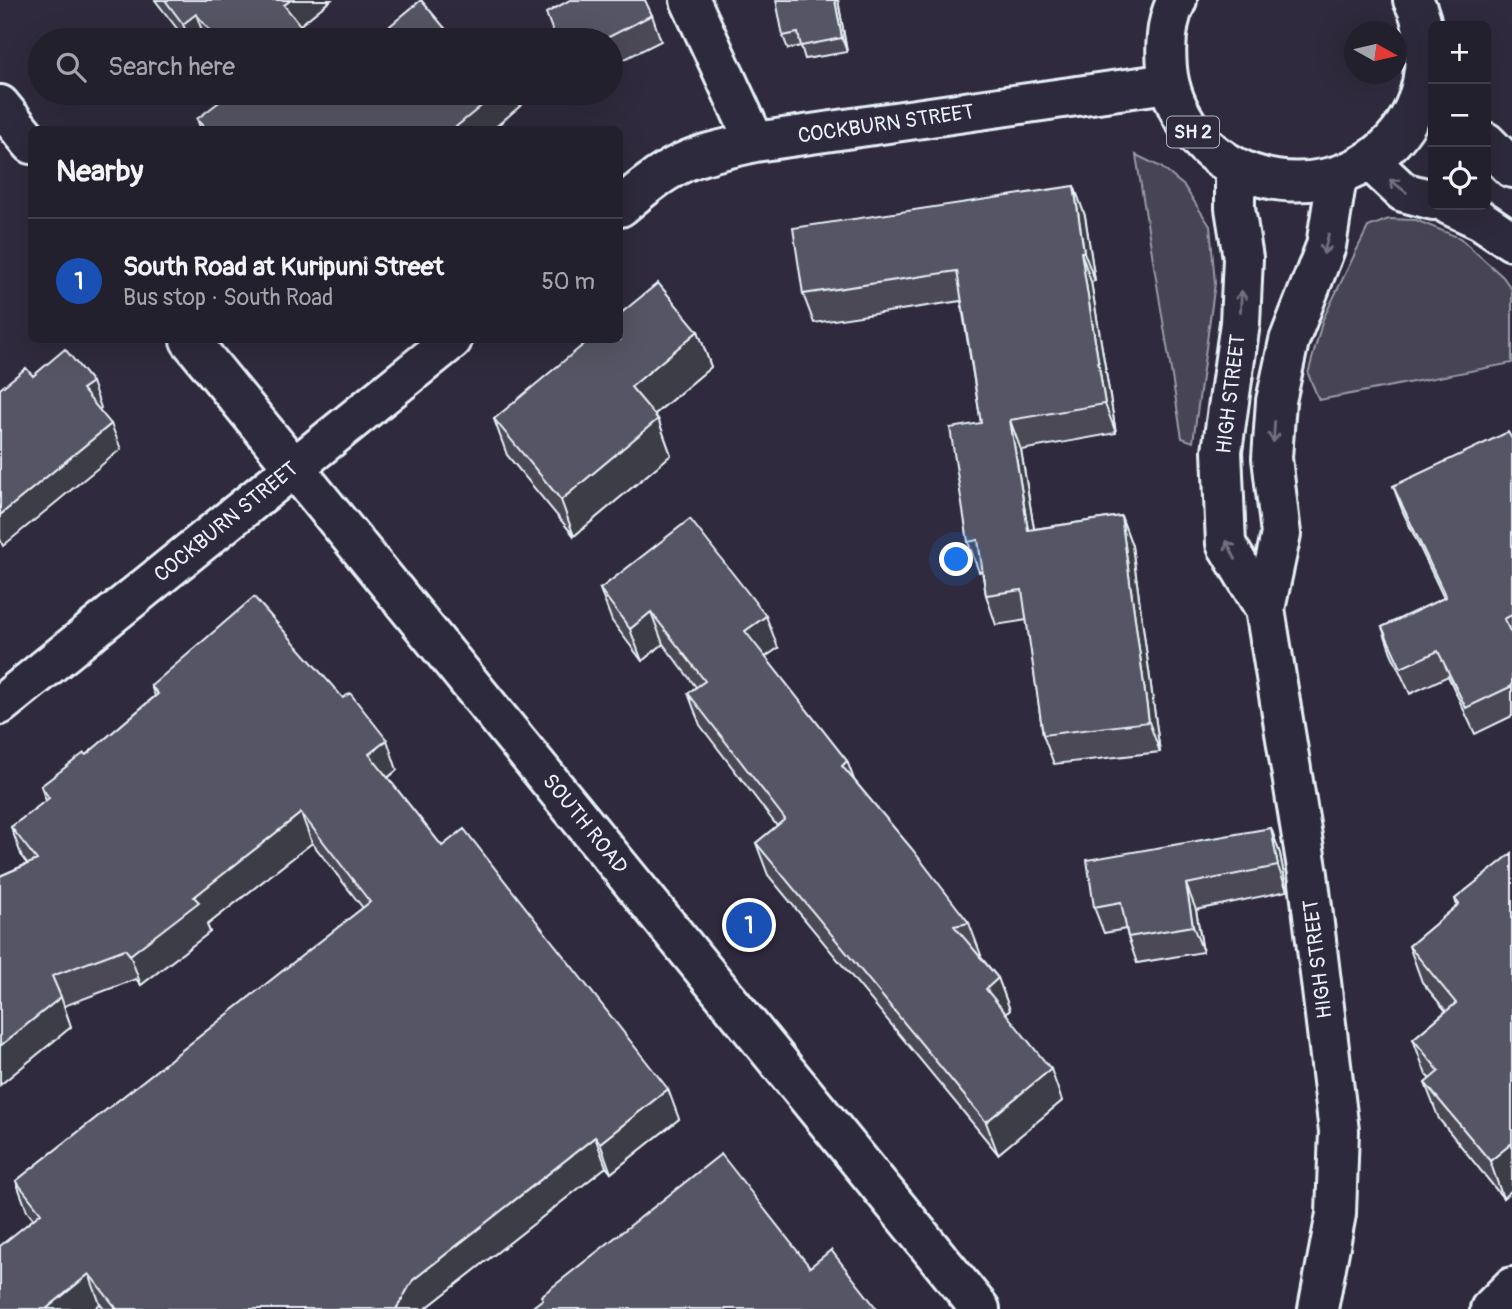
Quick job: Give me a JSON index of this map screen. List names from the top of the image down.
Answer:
{
  "streets": {
    "main road": [
      "COCKBURN STREET",
      "SH 2",
      "HIGH STREET",
      "SOUTH ROAD"
    ]
  },
  "crossings": [
    ["COCKBURN STREET", "SH 2"],
    ["COCKBURN STREET", "SOUTH ROAD"],
    ["SH 2", "HIGH STREET"]
  ],
  "north": "right",
  "page": {
    "map_buttons": ["+", "−"],
    "search": "Search here",
    "heading": "Nearby",
    "list": [
      {
        "mark": "1",
        "name": "South Road at Kuripuni Street",
        "note": "Bus stop · South Road",
        "value": "50 m"
      }
    ],
    "pins": "1"
  }
}
